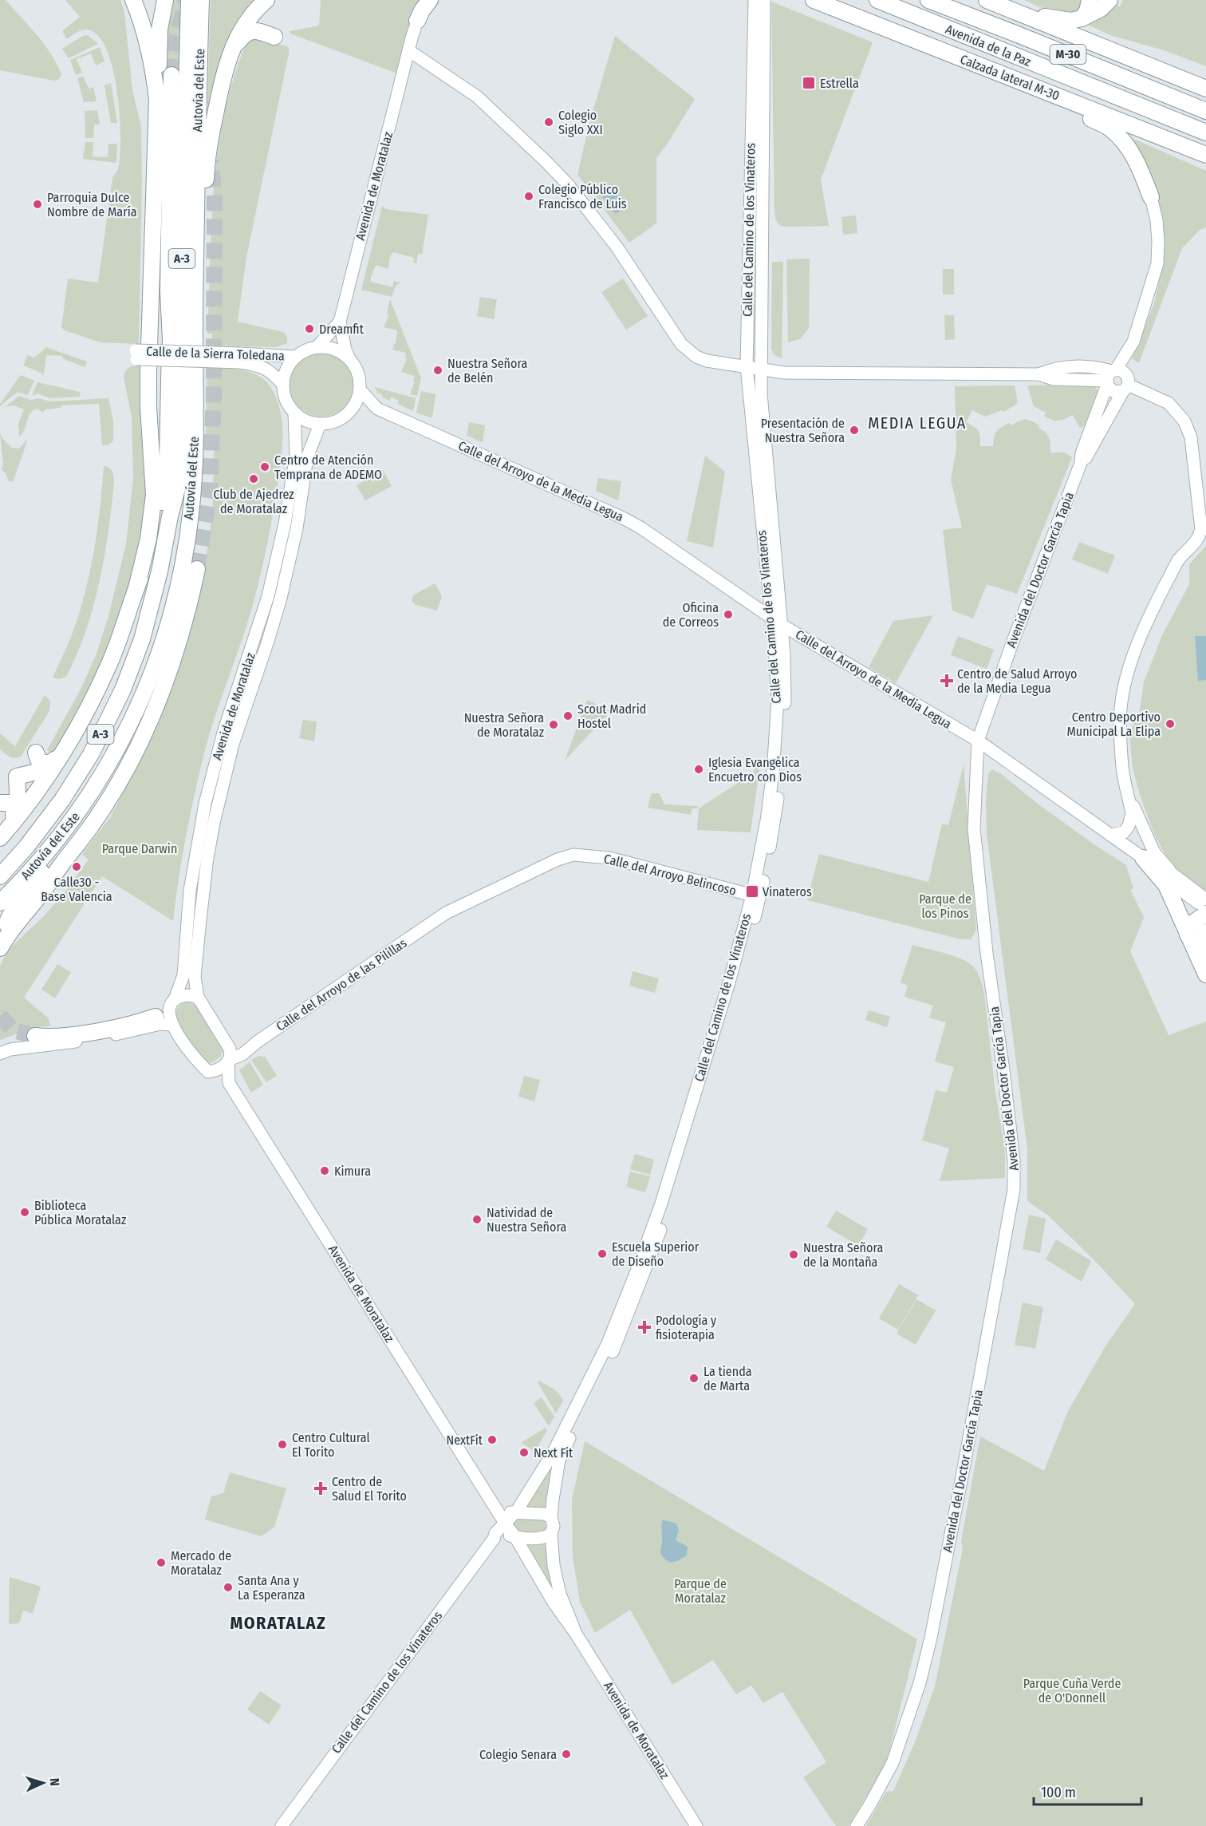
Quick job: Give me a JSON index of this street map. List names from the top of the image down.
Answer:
{
  "streets": {
    "highway": [
      "Avenida de la Paz",
      "M-30",
      "Calzada lateral M-30",
      "Autovía del Este",
      "A-3"
    ],
    "street": [
      "Avenida de Moratalaz",
      "Calle del Camino de los Vinateros",
      "Calle de la Sierra Toledana",
      "Calle del Arroyo de la Media Legua",
      "Avenida del Doctor García Tapia",
      "Calle del Arroyo Belincoso",
      "Calle del Arroyo de las Pilillas"
    ]
  },
  "crossings": [
    ["Avenida de Moratalaz", "Calle del Camino de los Vinateros"],
    ["Avenida de Moratalaz", "Calle de la Sierra Toledana"],
    ["Avenida de Moratalaz", "Calle del Arroyo de la Media Legua"],
    ["Avenida de Moratalaz", "Calle del Arroyo de las Pilillas"],
    ["Calle del Camino de los Vinateros", "Calle del Arroyo de la Media Legua"],
    ["Calle del Camino de los Vinateros", "Calle del Arroyo Belincoso"],
    ["Calle de la Sierra Toledana", "Calle del Arroyo de la Media Legua"],
    ["Calle del Arroyo de la Media Legua", "Avenida del Doctor García Tapia"],
    ["Calle del Arroyo Belincoso", "Calle del Arroyo de las Pilillas"]
  ],
  "districts": ["MEDIA LEGUA", "MORATALAZ"],
  "parks": [
    "Parque Darwin",
    "Parque de los Pinos",
    "Parque de Moratalaz",
    "Parque Cuña Verde de O'Donnell"
  ],
  "places": {
    "transit": ["Estrella", "Vinateros"],
    "other": [
      "Colegio Siglo XXI",
      "Colegio Público Francisco de Luis",
      "Parroquia Dulce Nombre de María",
      "Dreamfit",
      "Nuestra Señora de Belén",
      "Presentación de Nuestra Señora",
      "Centro de Atención Temprana de ADEMO",
      "Club de Ajedrez de Moratalaz",
      "Oficina de Correos",
      "Scout Madrid Hostel",
      "Centro Deportivo Municipal La Elipa",
      "Nuestra Señora de Moratalaz",
      "Iglesia Evangélica Encuetro con Dios",
      "Calle30 - Base Valencia",
      "Kimura",
      "Biblioteca Pública Moratalaz",
      "Natividad de Nuestra Señora",
      "Escuela Superior de Diseño",
      "Nuestra Señora de la Montaña",
      "La tienda de Marta",
      "NextFit",
      "Centro Cultural El Torito",
      "Next Fit",
      "Mercado de Moratalaz",
      "Santa Ana y La Esperanza",
      "Colegio Senara"
    ],
    "health": ["Centro de Salud Arroyo de la Media Legua", "Podología y fisioterapia", "Centro de Salud El Torito"]
  },
  "scale_bar": "100 m",
  "north": "right"
}
